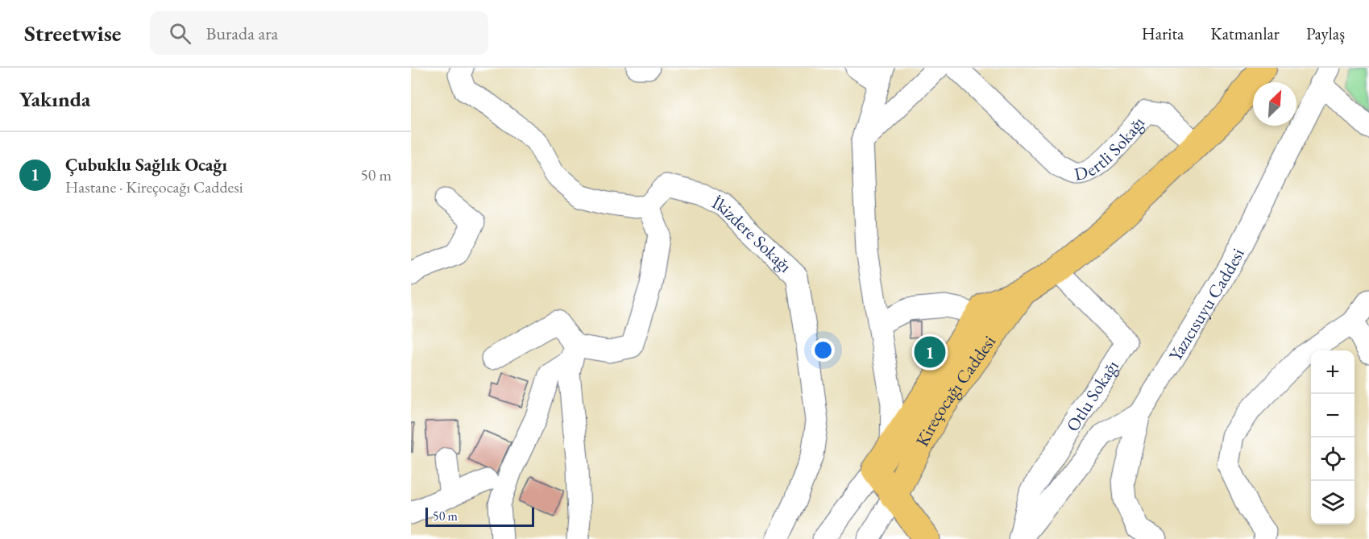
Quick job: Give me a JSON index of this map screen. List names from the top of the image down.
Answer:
{
  "streets": {
    "main road": ["Kireçocağı Caddesi"],
    "street": [
      "Dertli Sokağı",
      "İkizdere Sokağı",
      "Yazıcısuyu Caddesi",
      "Otlu Sokağı"
    ]
  },
  "crossings": [
    ["Dertli Sokağı", "Kireçocağı Caddesi"],
    ["Kireçocağı Caddesi", "Otlu Sokağı"]
  ],
  "scale_bar": "50 m",
  "north": "top right",
  "page": {
    "header": "Streetwise",
    "search": "Burada ara",
    "nav": ["Harita", "Katmanlar", "Paylaş"],
    "heading": "Yakında",
    "list": [
      {
        "mark": "1",
        "name": "Çubuklu Sağlık Ocağı",
        "note": "Hastane · Kireçocağı Caddesi",
        "value": "50 m"
      }
    ],
    "pins": "1",
    "map_buttons": ["+", "−"],
    "scale": "50 m"
  }
}
